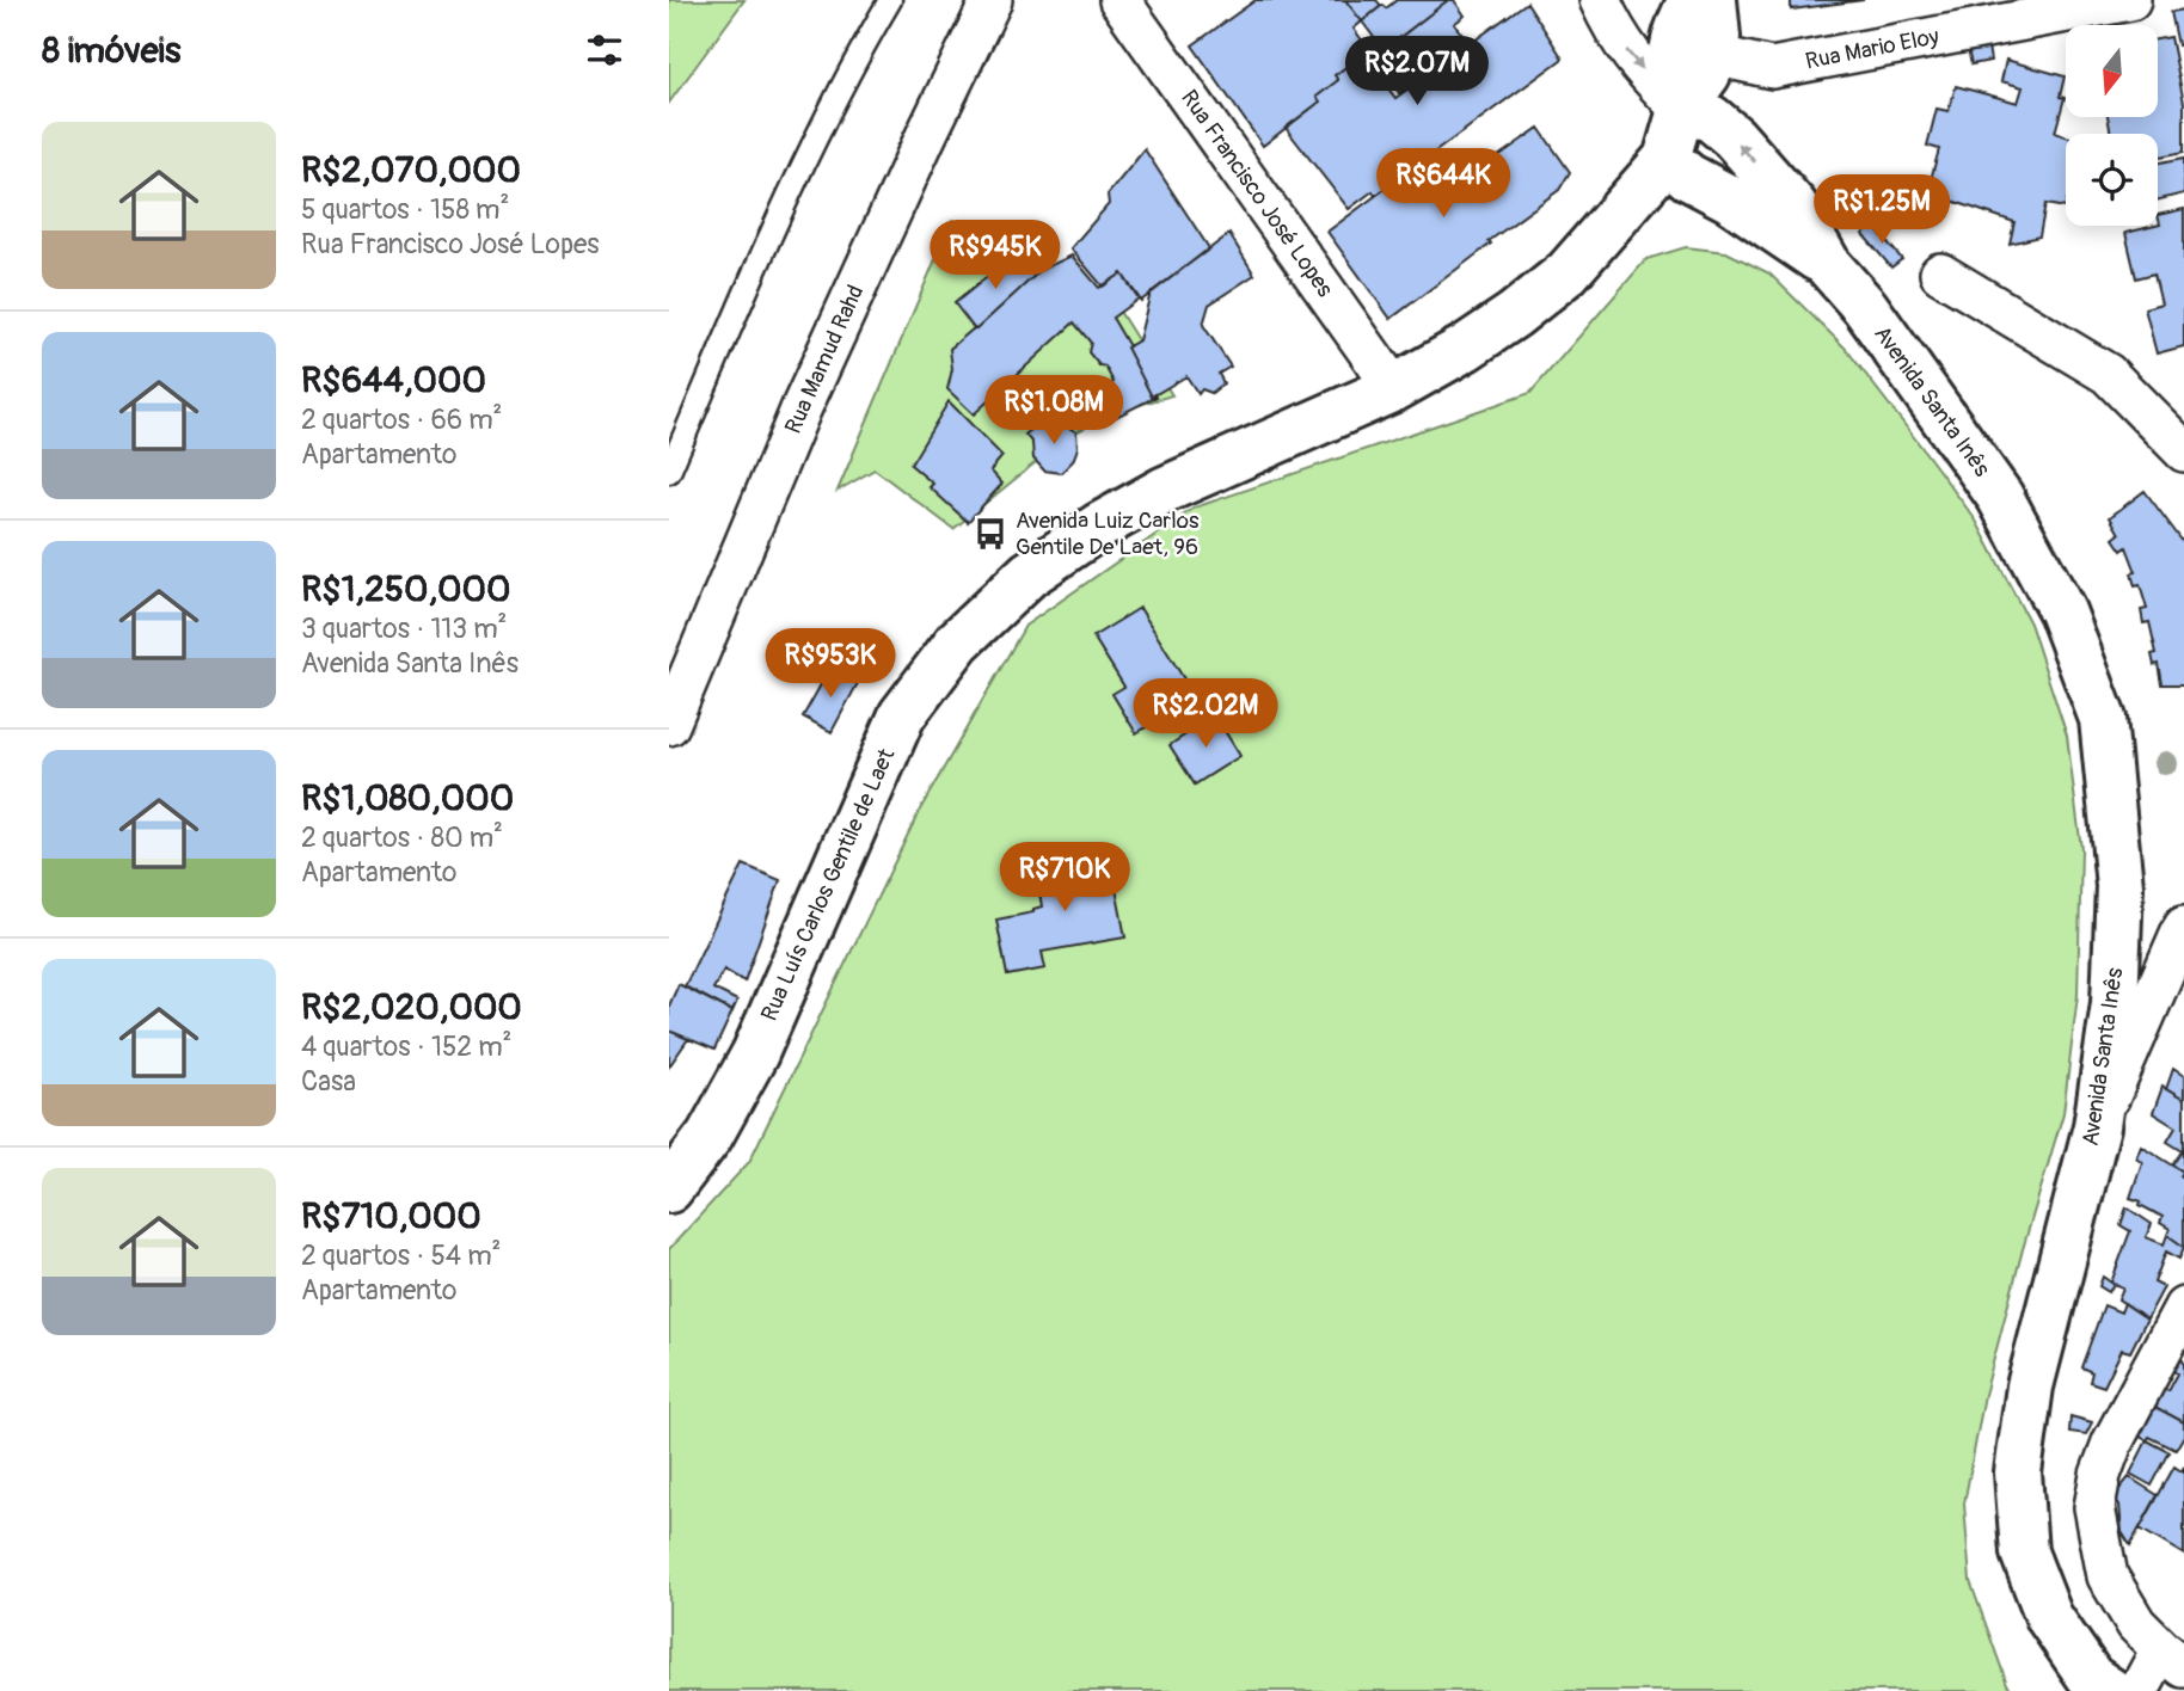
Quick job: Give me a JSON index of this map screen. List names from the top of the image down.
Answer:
{
  "streets": {
    "main road": ["Avenida Santa Inês", "Rua Luís Carlos Gentile de Laet"],
    "street": ["Rua Mario Eloy", "Rua Francisco José Lopes", "Rua Mamud Rahd"]
  },
  "crossings": [
    ["Rua Francisco José Lopes", "Rua Luís Carlos Gentile de Laet"],
    ["Avenida Santa Inês", "Rua Luís Carlos Gentile de Laet"]
  ],
  "places": {
    "bus stop": ["Avenida Luiz Carlos Gentile De Laet, 96"]
  },
  "north": "bottom",
  "page": {
    "heading": "8 imóveis",
    "price": [
      "R$2.07M",
      "R$644K",
      "R$1.25M",
      "R$945K",
      "R$1.08M",
      "R$953K",
      "R$2.02M",
      "R$710K"
    ],
    "list": [
      {
        "name": "R$2,070,000",
        "note": "5 quartos · 158 m² · Rua Francisco José Lopes"
      },
      {
        "name": "R$644,000",
        "note": "2 quartos · 66 m² · Apartamento"
      },
      {
        "name": "R$1,250,000",
        "note": "3 quartos · 113 m² · Avenida Santa Inês"
      },
      {
        "name": "R$1,080,000",
        "note": "2 quartos · 80 m² · Apartamento"
      },
      {
        "name": "R$2,020,000",
        "note": "4 quartos · 152 m² · Casa"
      },
      {
        "name": "R$710,000",
        "note": "2 quartos · 54 m² · Apartamento"
      }
    ]
  }
}
